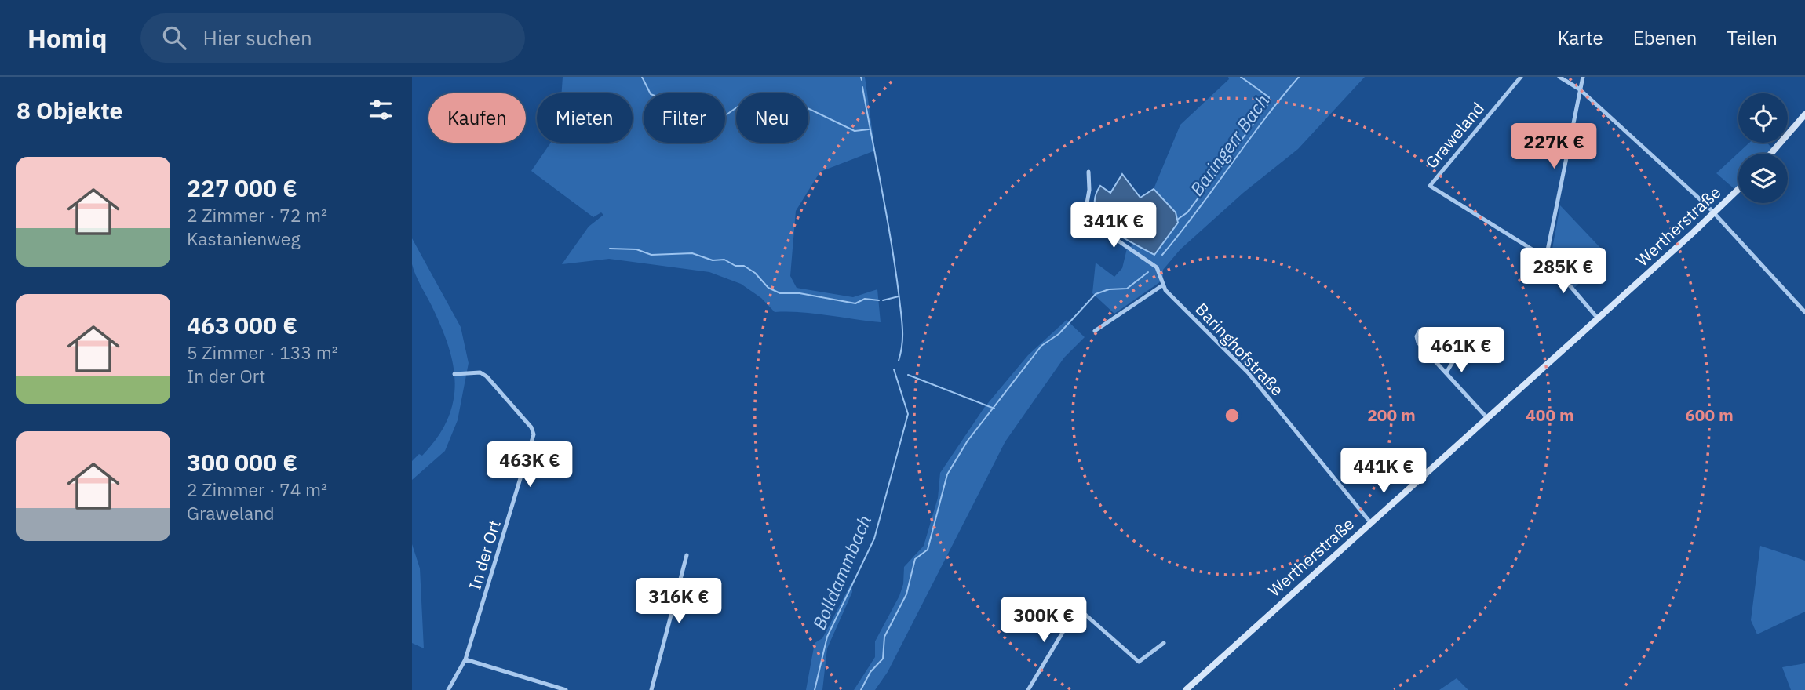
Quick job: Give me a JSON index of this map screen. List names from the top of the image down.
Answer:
{
  "streets": {
    "main road": ["Wertherstraße"],
    "street": ["Graweland", "Baringhofstraße", "In der Ort"]
  },
  "crossings": [
    ["Wertherstraße", "Baringhofstraße"]
  ],
  "water": ["Baringerr Bach", "Bolldammbach"],
  "page": {
    "header": "Homiq",
    "search": "Hier suchen",
    "nav": ["Karte", "Ebenen", "Teilen"],
    "heading": "8 Objekte",
    "chip": [
      "Kaufen",
      "Mieten",
      "Filter",
      "Neu"
    ],
    "price": [
      "227K €",
      "341K €",
      "285K €",
      "461K €",
      "463K €",
      "441K €",
      "316K €",
      "300K €"
    ],
    "list": [
      {
        "name": "227 000 €",
        "note": "2 Zimmer · 72 m² · Kastanienweg"
      },
      {
        "name": "463 000 €",
        "note": "5 Zimmer · 133 m² · In der Ort"
      },
      {
        "name": "300 000 €",
        "note": "2 Zimmer · 74 m² · Graweland"
      }
    ]
  },
  "rings": ["200 m", "400 m", "600 m"]
}
